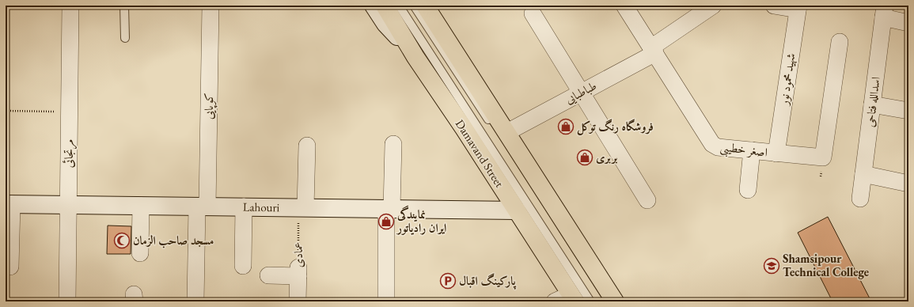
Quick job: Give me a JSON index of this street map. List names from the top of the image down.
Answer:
{
  "streets": {
    "main road": ["Damavand Street", "Lahouri"],
    "street": [
      "شهید محمود نور",
      "طباطبایی",
      "اسدالله فتاحی",
      "کوپایی",
      "اصغر خطیبی",
      "مرتجائی",
      "عمادی"
    ]
  },
  "crossings": [
    ["شهید محمود نور", "اصغر خطیبی"],
    ["طباطبایی", "اصغر خطیبی"],
    ["کوپایی", "Lahouri"],
    ["مرتجائی", "Lahouri"],
    ["Damavand Street", "Lahouri"],
    ["Lahouri", "عمادی"]
  ],
  "places": {
    "shop": ["فروشگاه رنگ توکل", "بربری", "نمایندگی ایران رادیاتور"],
    "mosque": ["مسجد صاحب الزمان"],
    "school or university": ["Shamsipour Technical College"],
    "parking": ["پارکینگ اقبال"]
  }
}
